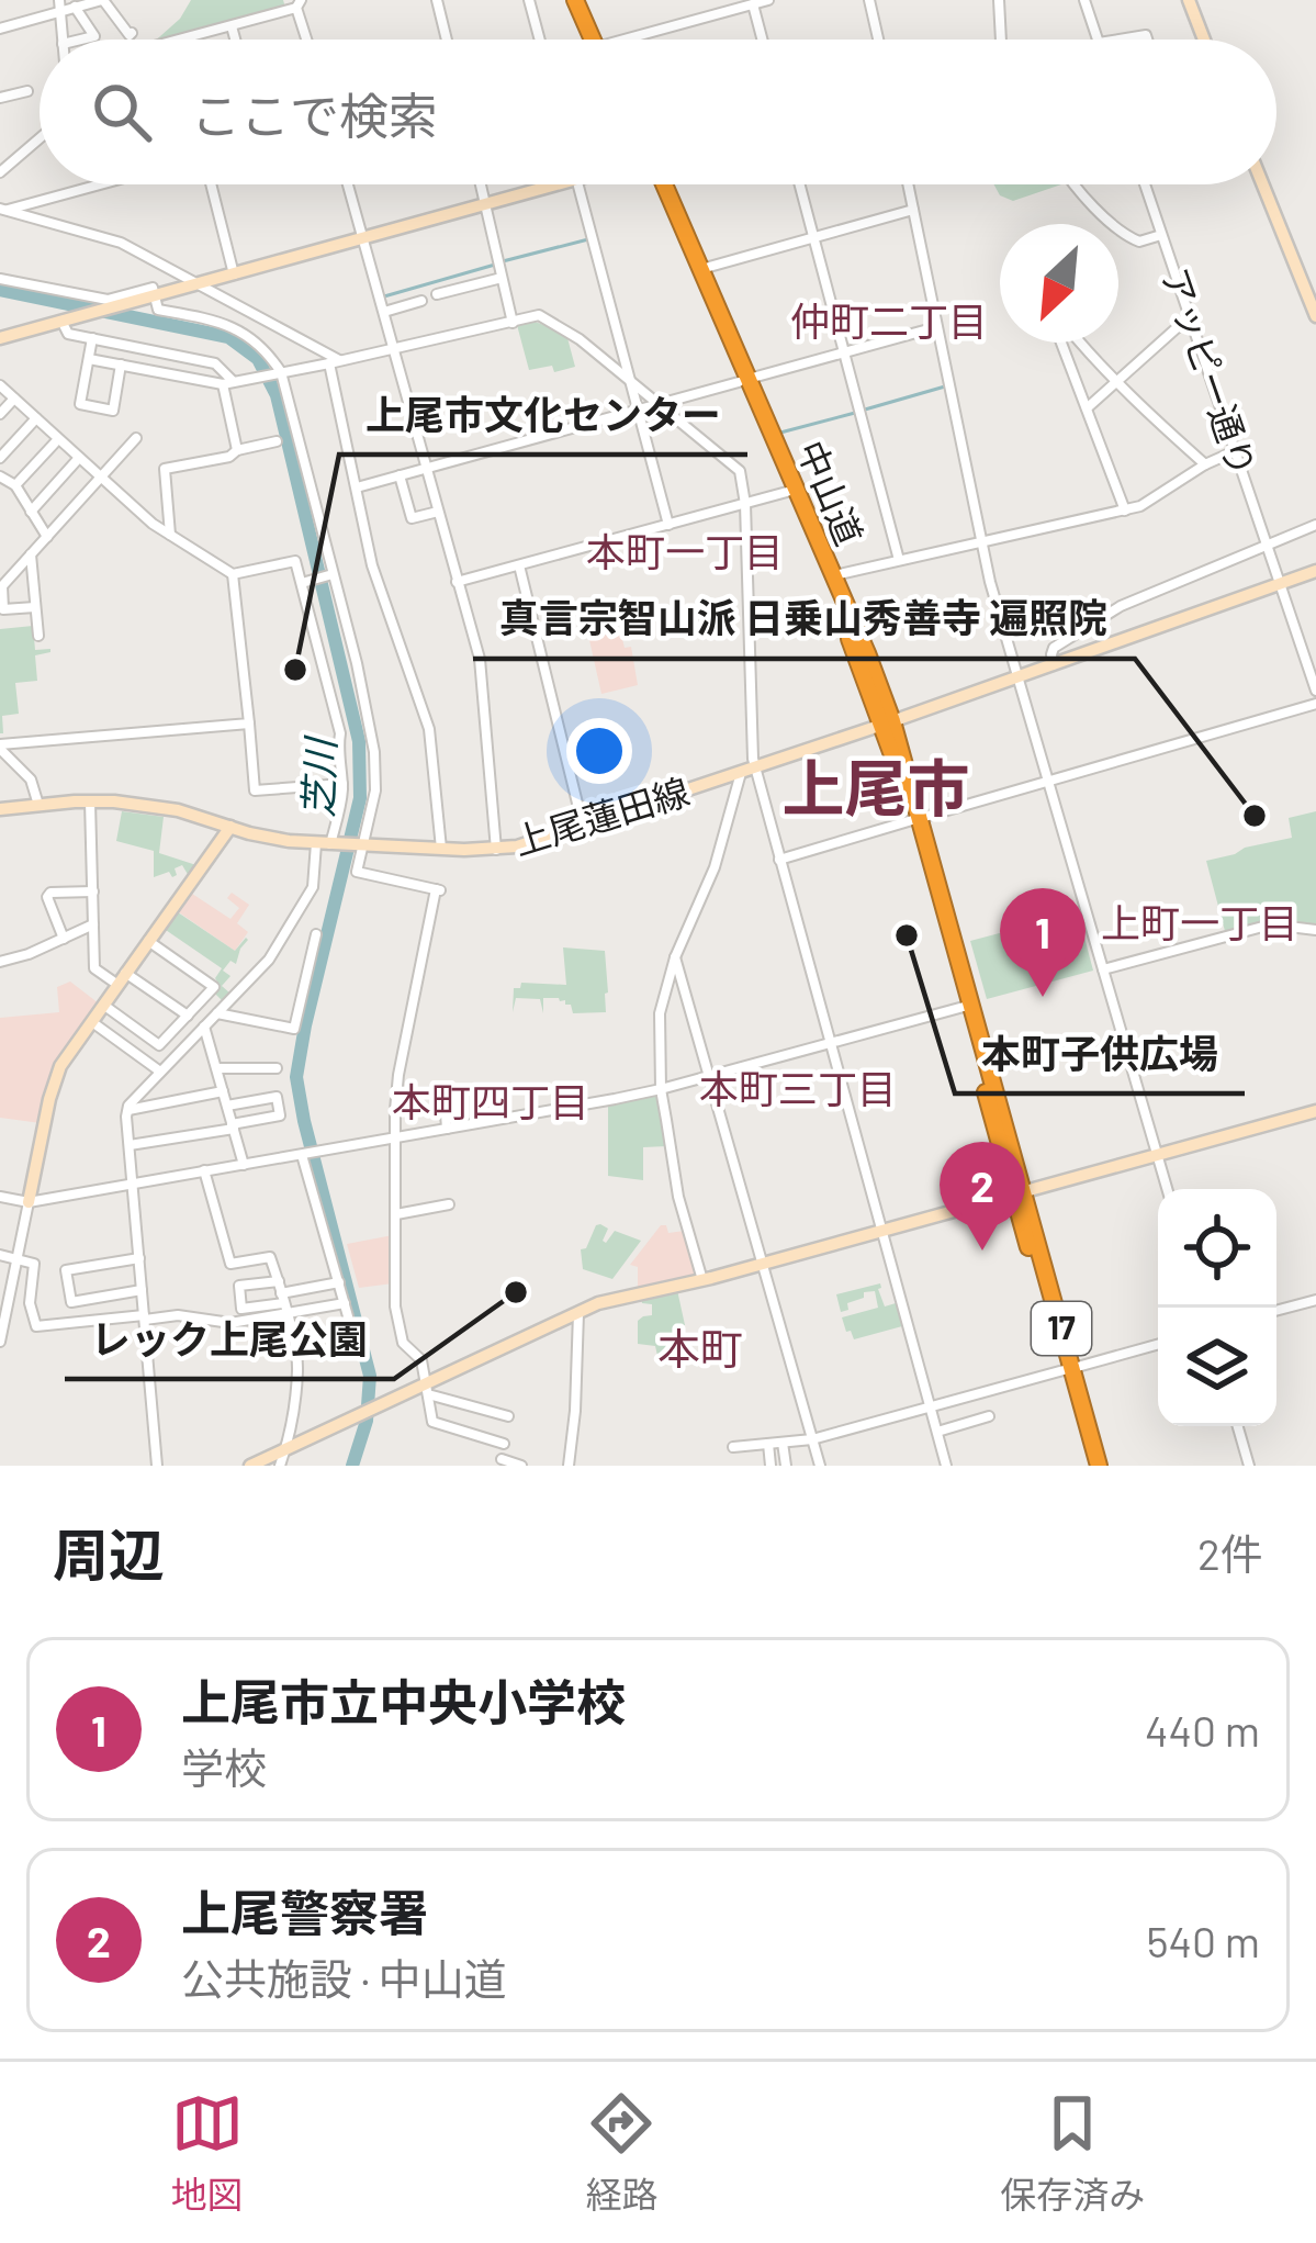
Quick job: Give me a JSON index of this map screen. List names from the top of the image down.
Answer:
{
  "streets": {
    "highway": ["中山道", "17"],
    "street": ["アッピー通り", "上尾蓮田線"]
  },
  "crossings": [
    ["アッピー通り", "上尾蓮田線"],
    ["中山道", "上尾蓮田線"]
  ],
  "districts": [
    "仲町二丁目",
    "本町一丁目",
    "上尾市",
    "上町一丁目",
    "本町三丁目",
    "本町四丁目",
    "本町"
  ],
  "water": ["芝川"],
  "places": [
    "上尾市文化センター",
    "真言宗智山派 日乗山秀善寺 遍照院",
    "本町子供広場",
    "レック上尾公園"
  ],
  "north": "bottom left",
  "page": {
    "search": "ここで検索",
    "pins": ["1", "2"],
    "heading": ["周辺", "2件"],
    "list": [
      {
        "mark": "1",
        "name": "上尾市立中央小学校",
        "note": "学校",
        "value": "440 m"
      },
      {
        "mark": "2",
        "name": "上尾警察署",
        "note": "公共施設 · 中山道",
        "value": "540 m"
      }
    ],
    "nav": ["地図", "経路", "保存済み"]
  }
}
